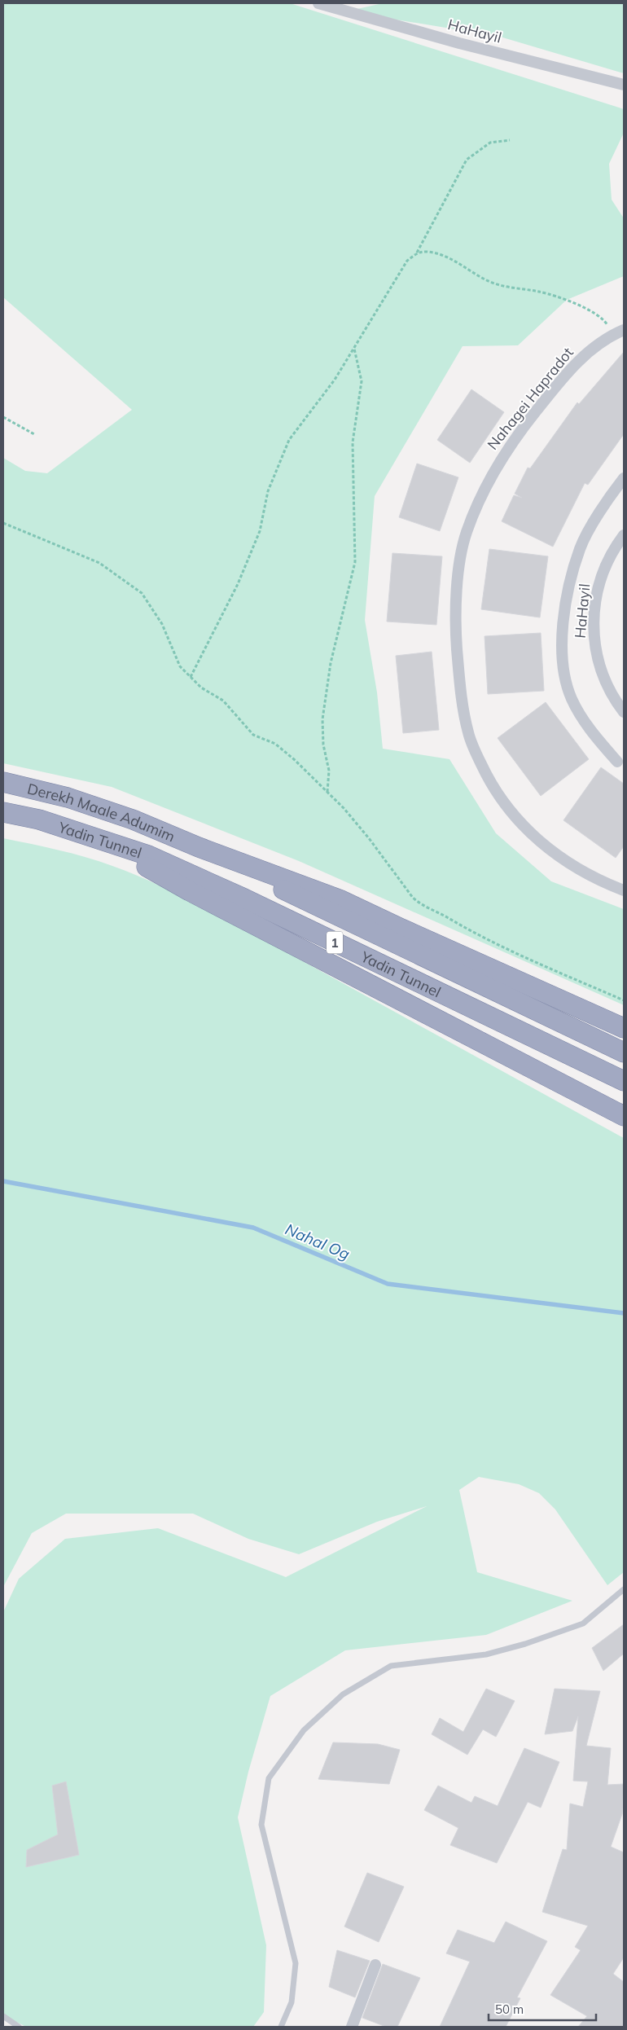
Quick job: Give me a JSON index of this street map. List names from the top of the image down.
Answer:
{
  "streets": {
    "highway": ["Derekh Maale Adumim", "Yadin Tunnel", "1"],
    "street": ["HaHayil", "Nahagei Hapradot"]
  },
  "crossings": [
    ["Derekh Maale Adumim", "Yadin Tunnel"]
  ],
  "water": ["Nahal Og"],
  "scale_bar": "50 m"
}
